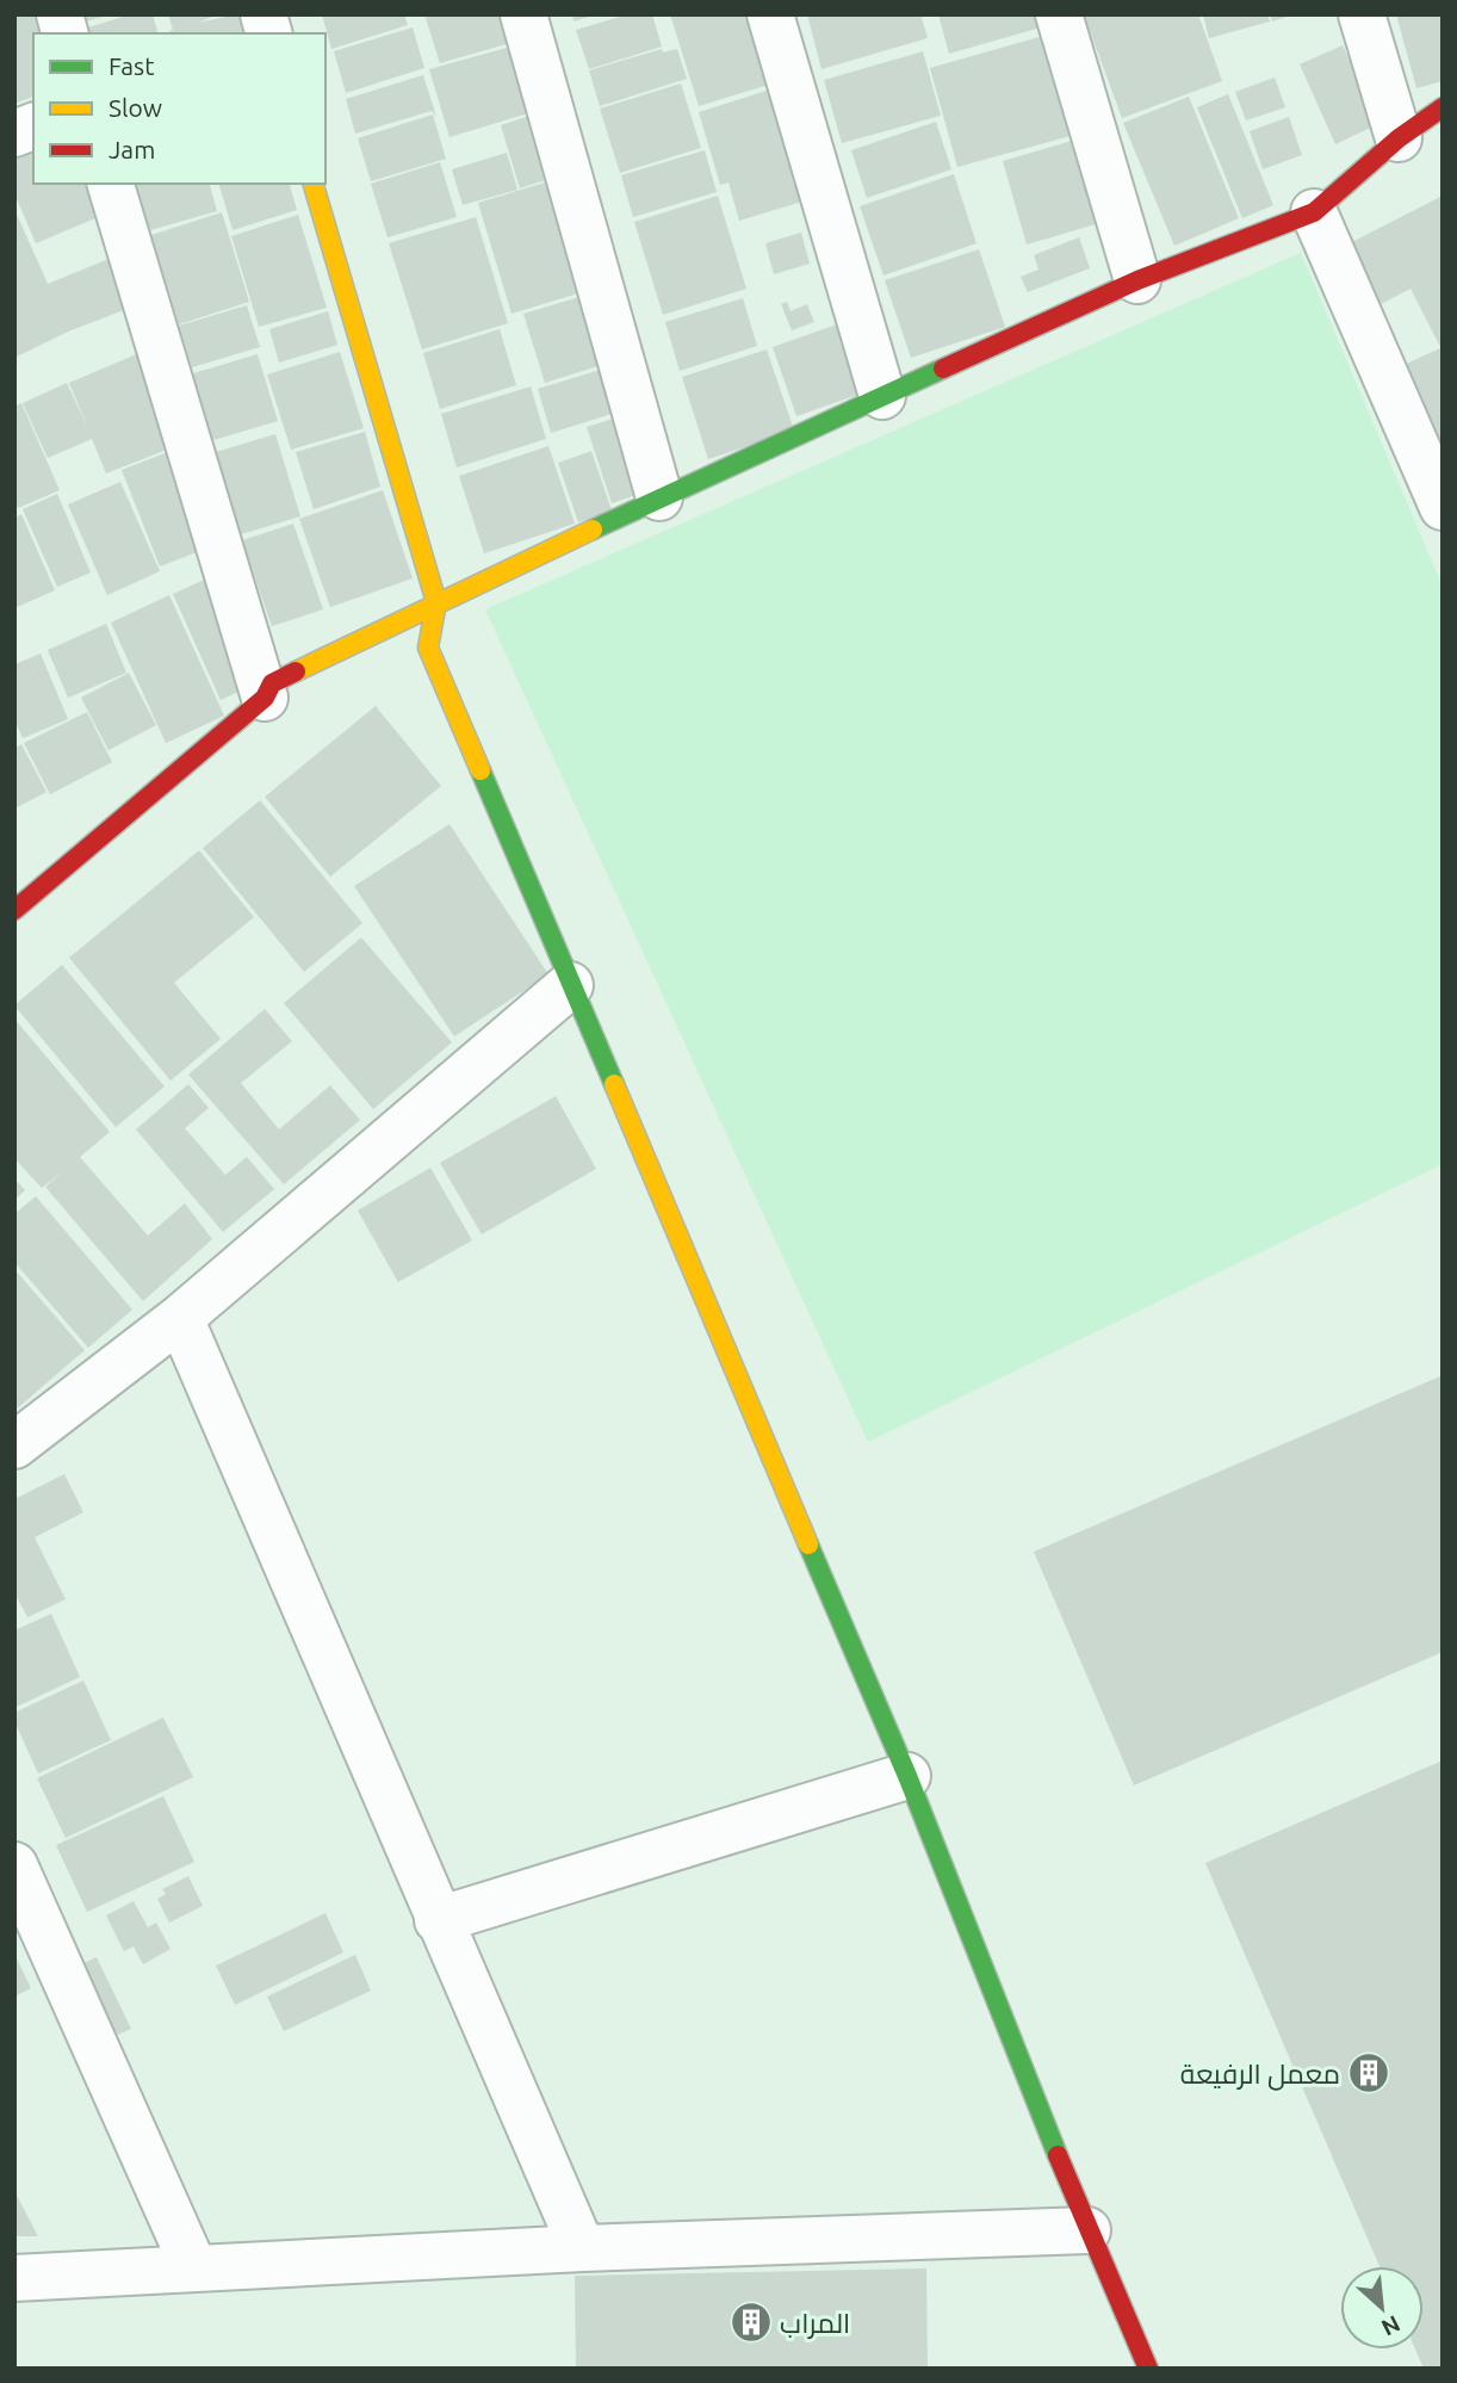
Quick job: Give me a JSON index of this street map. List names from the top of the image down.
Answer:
{
  "places": {
    "building": ["معمل الرفيعة", "المراب"]
  },
  "legend": ["Fast", "Slow", "Jam"],
  "north": "bottom right"
}
